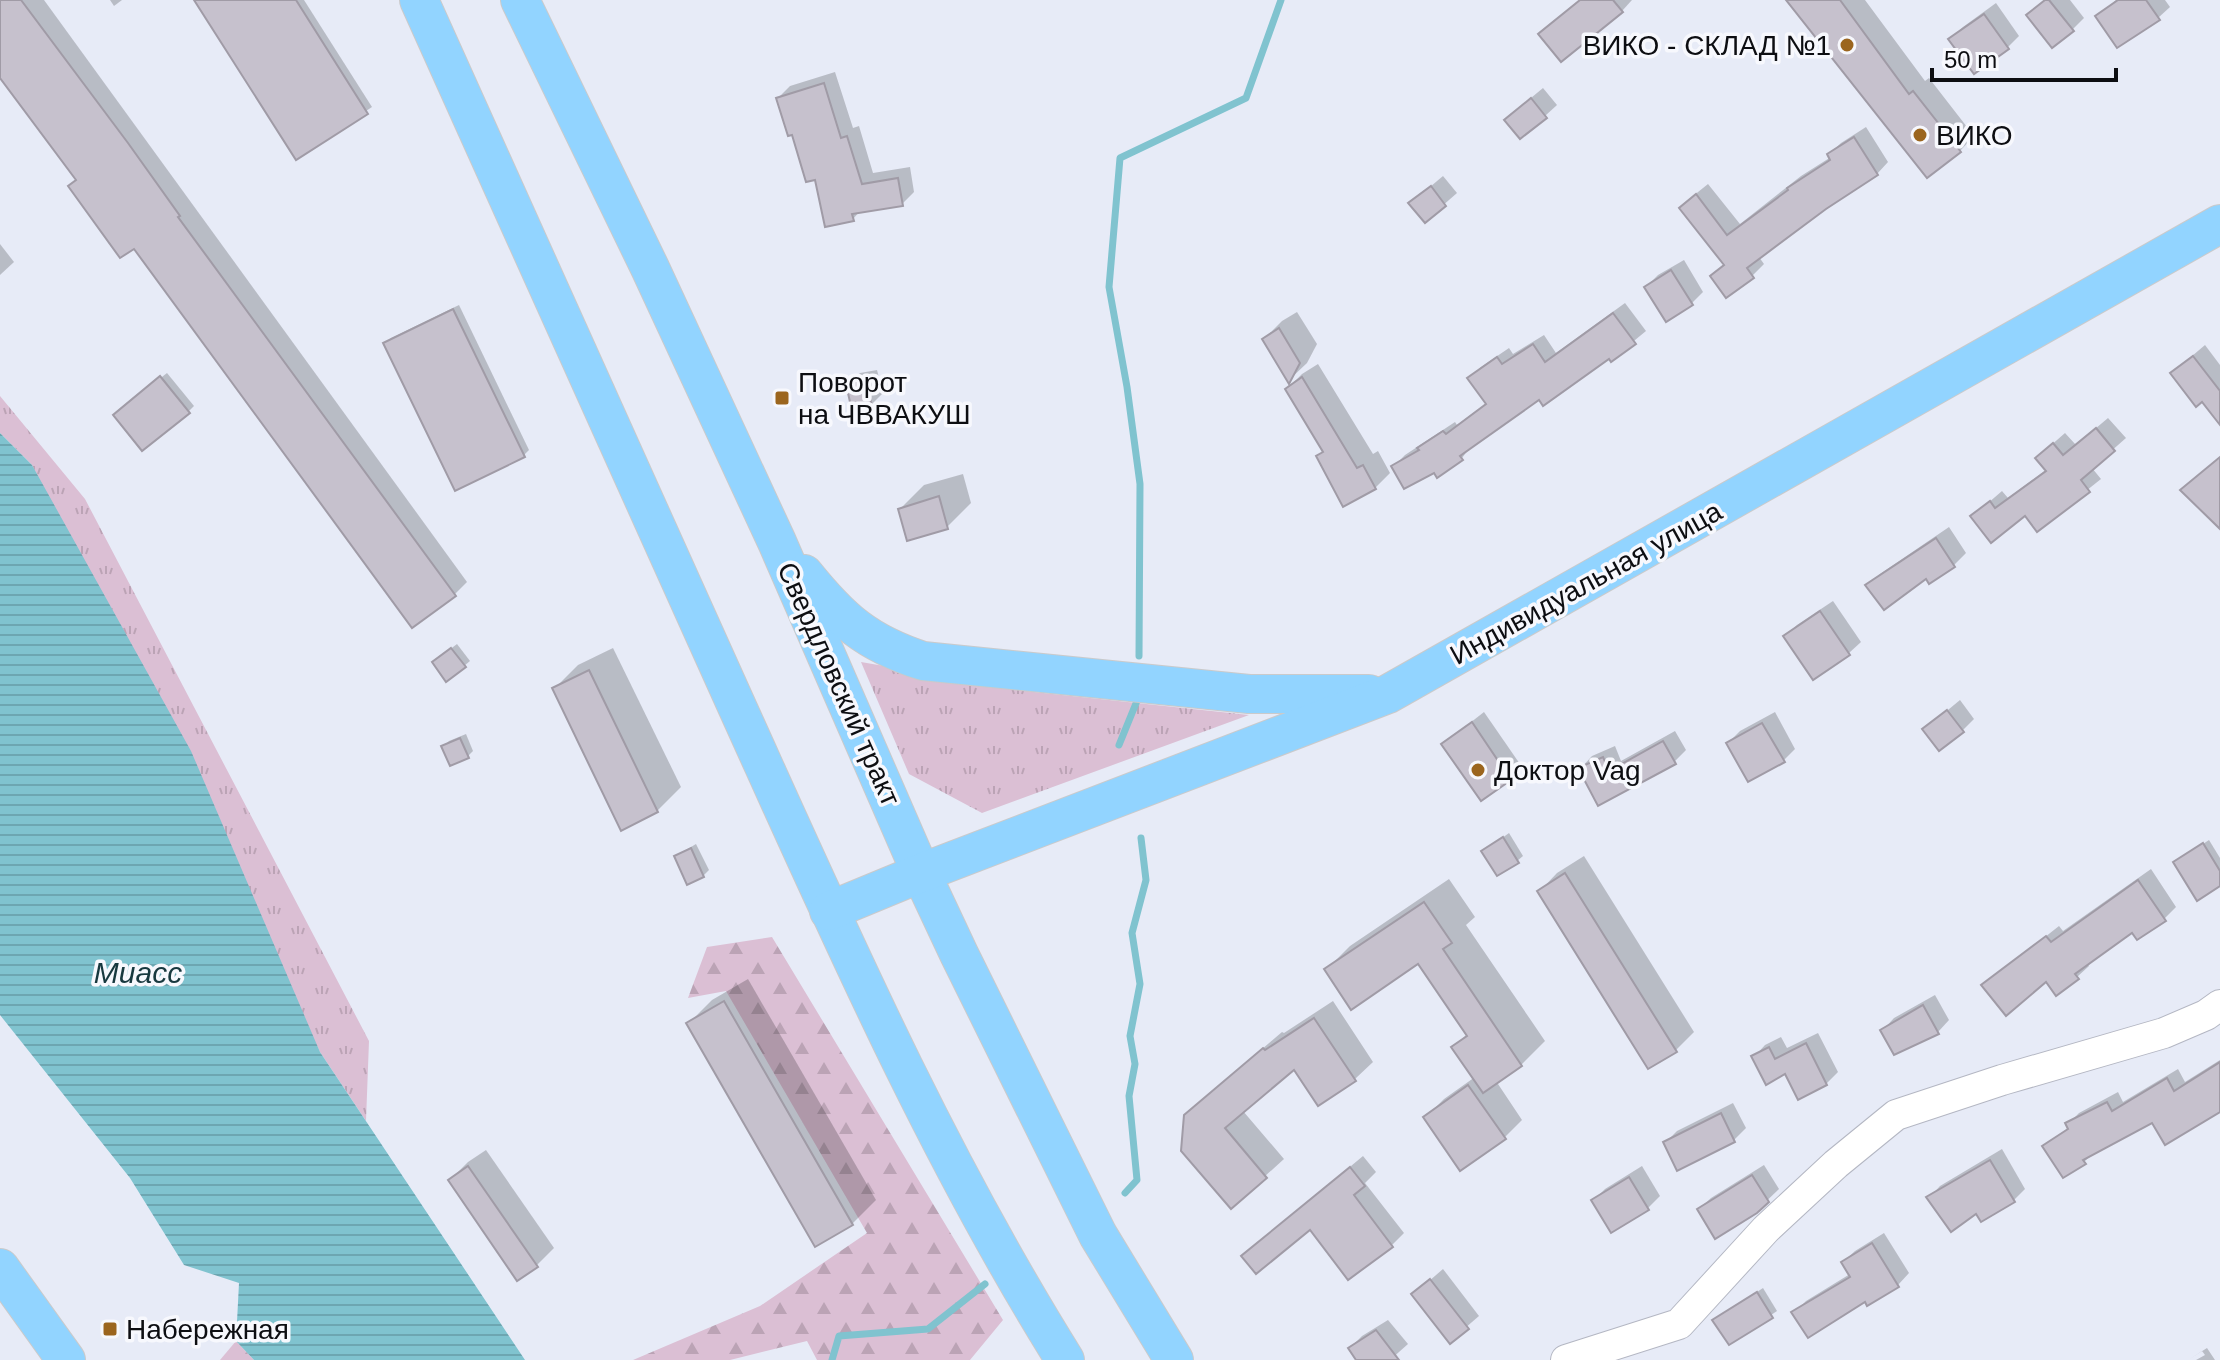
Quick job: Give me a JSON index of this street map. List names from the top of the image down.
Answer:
{
  "streets": {
    "main road": ["Индивидуальная улица", "Свердловский тракт"]
  },
  "crossings": [
    ["Индивидуальная улица", "Свердловский тракт"]
  ],
  "water": ["Миасс"],
  "places": {
    "other": ["ВИКО - СКЛАД №1", "ВИКО", "Доктор Vag"],
    "transit": ["Поворот на ЧВВАКУШ", "Набережная"]
  },
  "scale_bar": "50 m"
}
